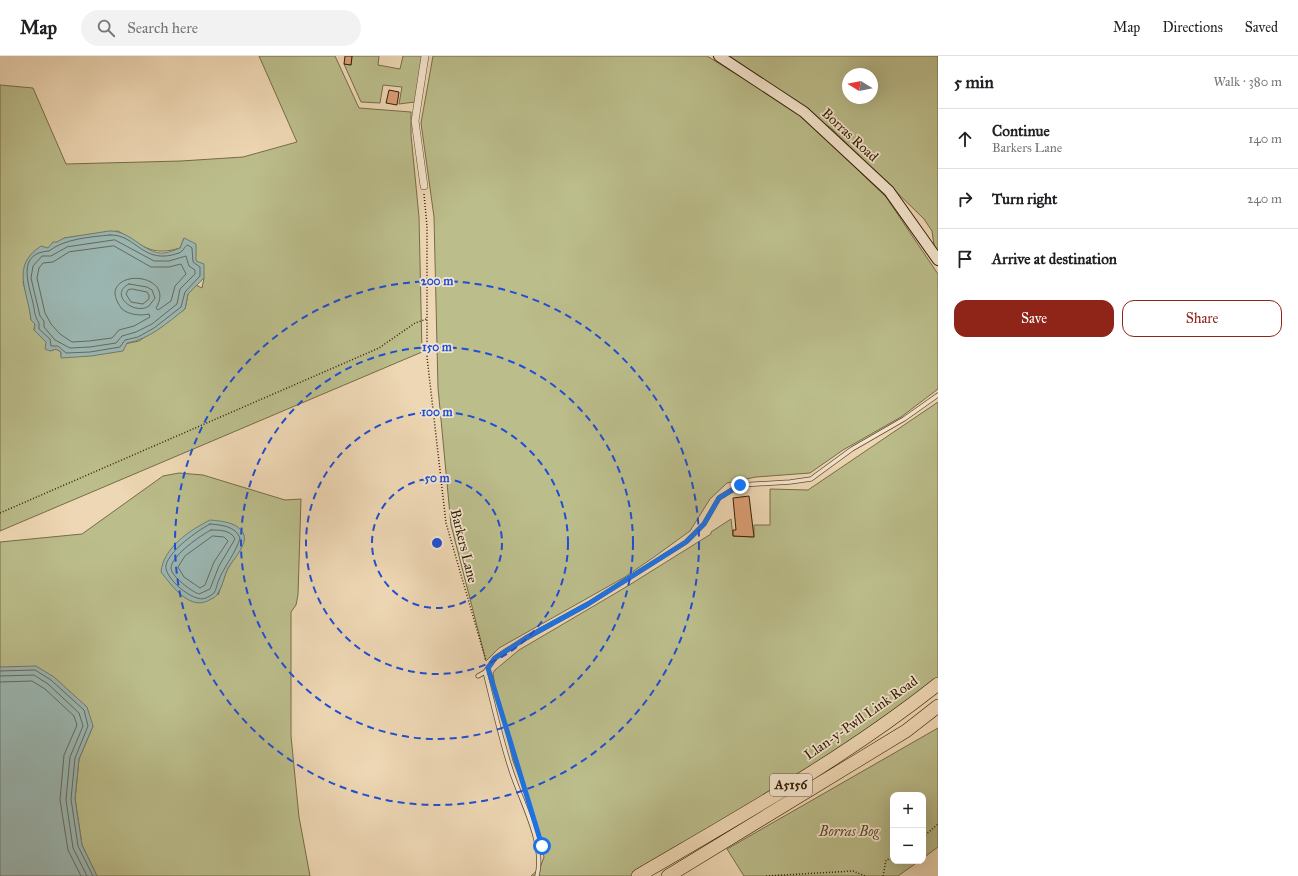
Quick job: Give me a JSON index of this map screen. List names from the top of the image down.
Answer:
{
  "streets": {
    "highway": ["Llan-y-Pwll Link Road", "A5156"],
    "street": ["Borras Road"],
    "path": ["Barkers Lane"]
  },
  "parks": ["Borras Bog"],
  "north": "left",
  "page": {
    "header": "Map",
    "search": "Search here",
    "nav": ["Map", "Directions", "Saved"],
    "heading": ["5 min", "Walk · 380 m"],
    "list": [
      ["Continue", "Barkers Lane", "140 m"],
      ["Turn right", "240 m"],
      "Arrive at destination"
    ],
    "buttons": ["Save", "Share"],
    "map_buttons": ["+", "−"]
  },
  "rings": [
    "200 m",
    "150 m",
    "100 m",
    "50 m"
  ]
}
